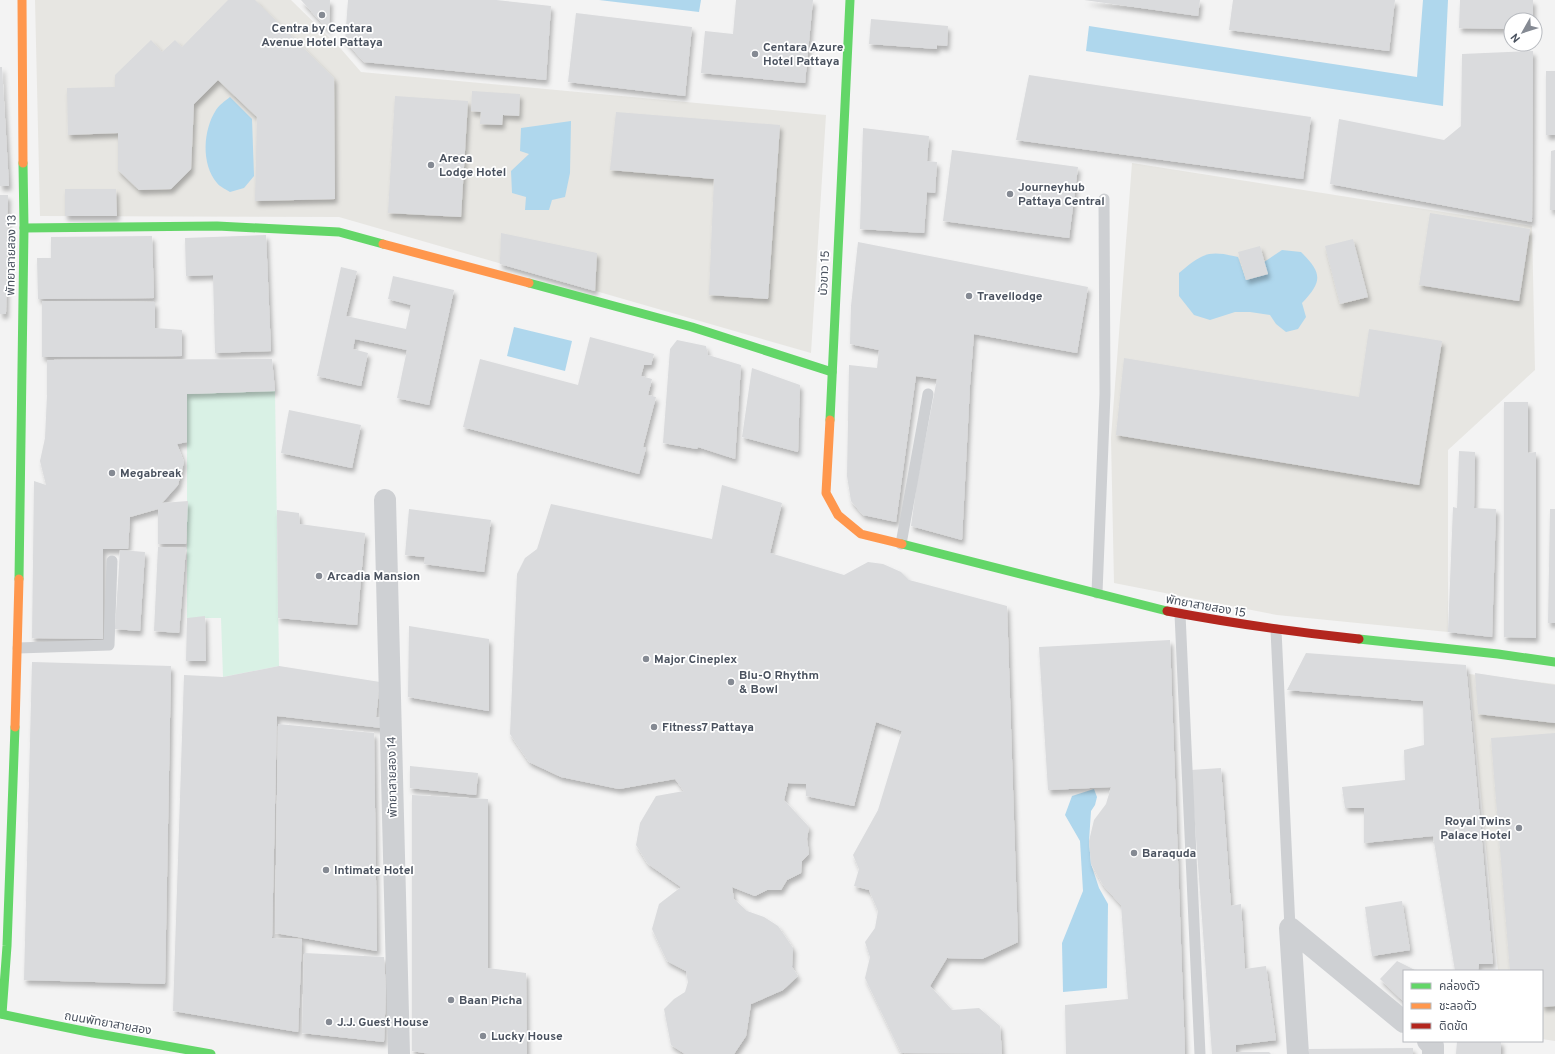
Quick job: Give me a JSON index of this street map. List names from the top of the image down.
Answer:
{
  "streets": {
    "street": [
      "พัทยาสายสอง 13",
      "บัวขาว 15",
      "พัทยาสายสอง 15",
      "พัทยาสายสอง 14",
      "ถนนพัทยาสายสอง"
    ]
  },
  "crossings": [
    ["พัทยาสายสอง 13", "ถนนพัทยาสายสอง"],
    ["บัวขาว 15", "พัทยาสายสอง 15"]
  ],
  "places": [
    "Centra by Centara Avenue Hotel Pattaya",
    "Centara Azure Hotel Pattaya",
    "Areca Lodge Hotel",
    "Journeyhub Pattaya Central",
    "Travellodge",
    "Megabreak",
    "Arcadia Mansion",
    "Major Cineplex",
    "Blu-O Rhythm & Bowl",
    "Fitness7 Pattaya",
    "Royal Twins Palace Hotel",
    "Baraquda",
    "Intimate Hotel",
    "Baan Picha",
    "J.J. Guest House",
    "Lucky House"
  ],
  "legend": ["คล่องตัว", "ชะลอตัว", "ติดขัด"],
  "north": "bottom left"
}
